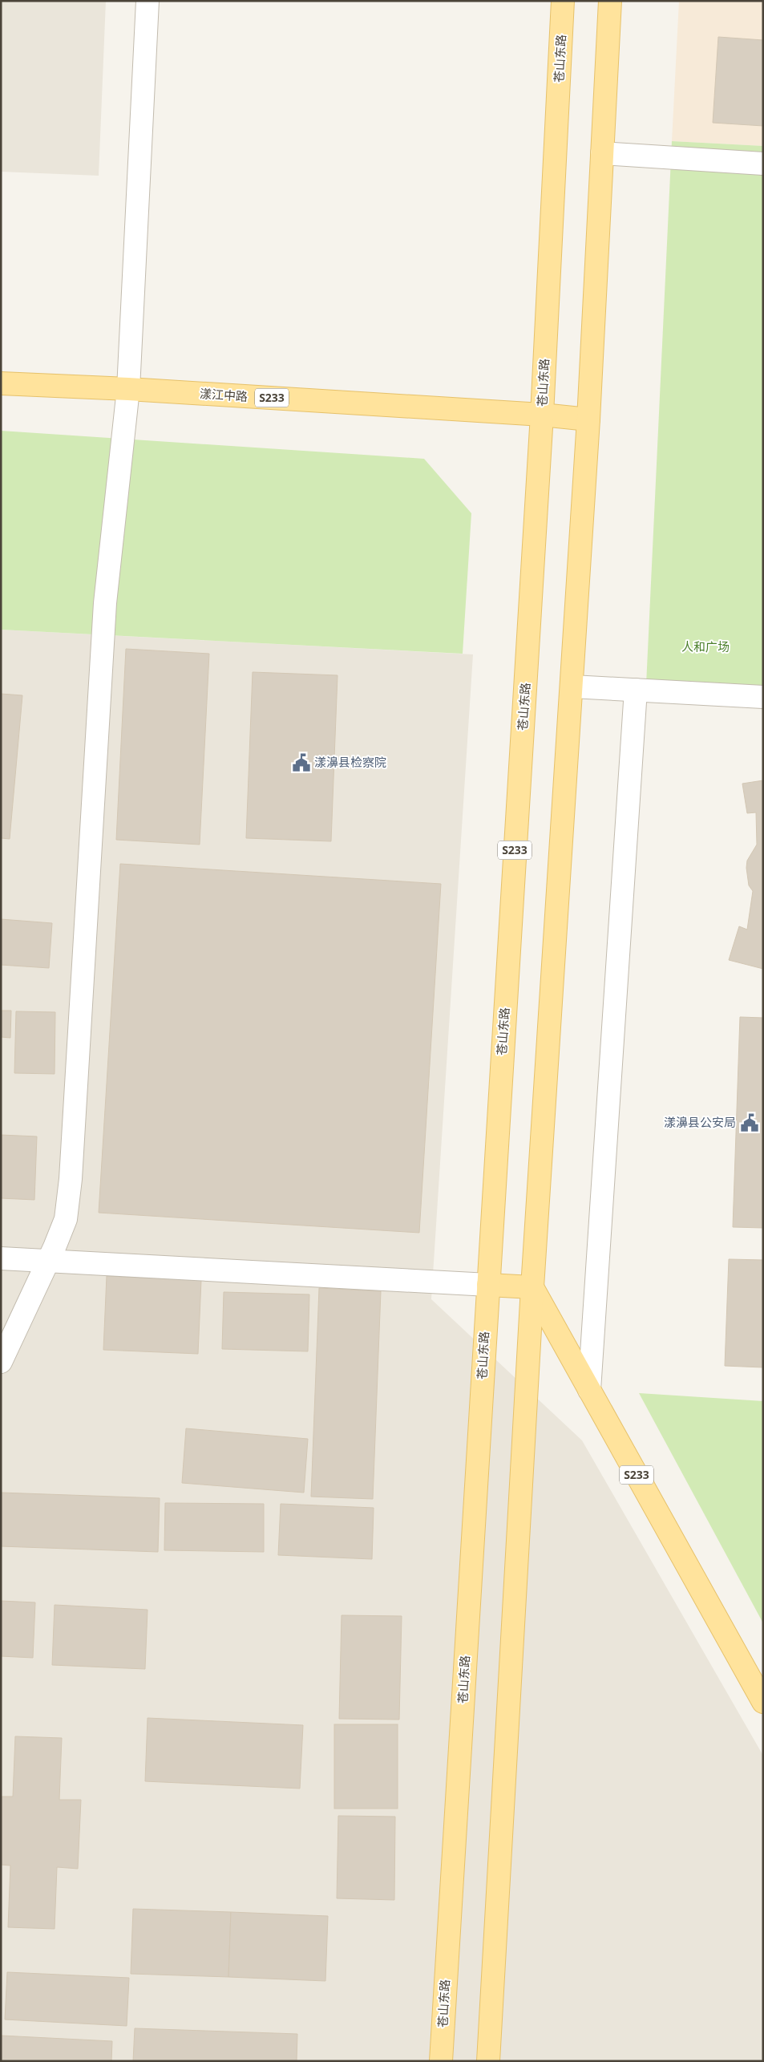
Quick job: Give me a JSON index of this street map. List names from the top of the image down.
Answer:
{
  "streets": {
    "main road": ["苍山东路", "漾江中路", "S233"]
  },
  "crossings": [
    ["苍山东路", "漾江中路"]
  ],
  "parks": ["人和广场"],
  "places": {
    "public building": ["漾濞县检察院", "漾濞县公安局"]
  }
}
